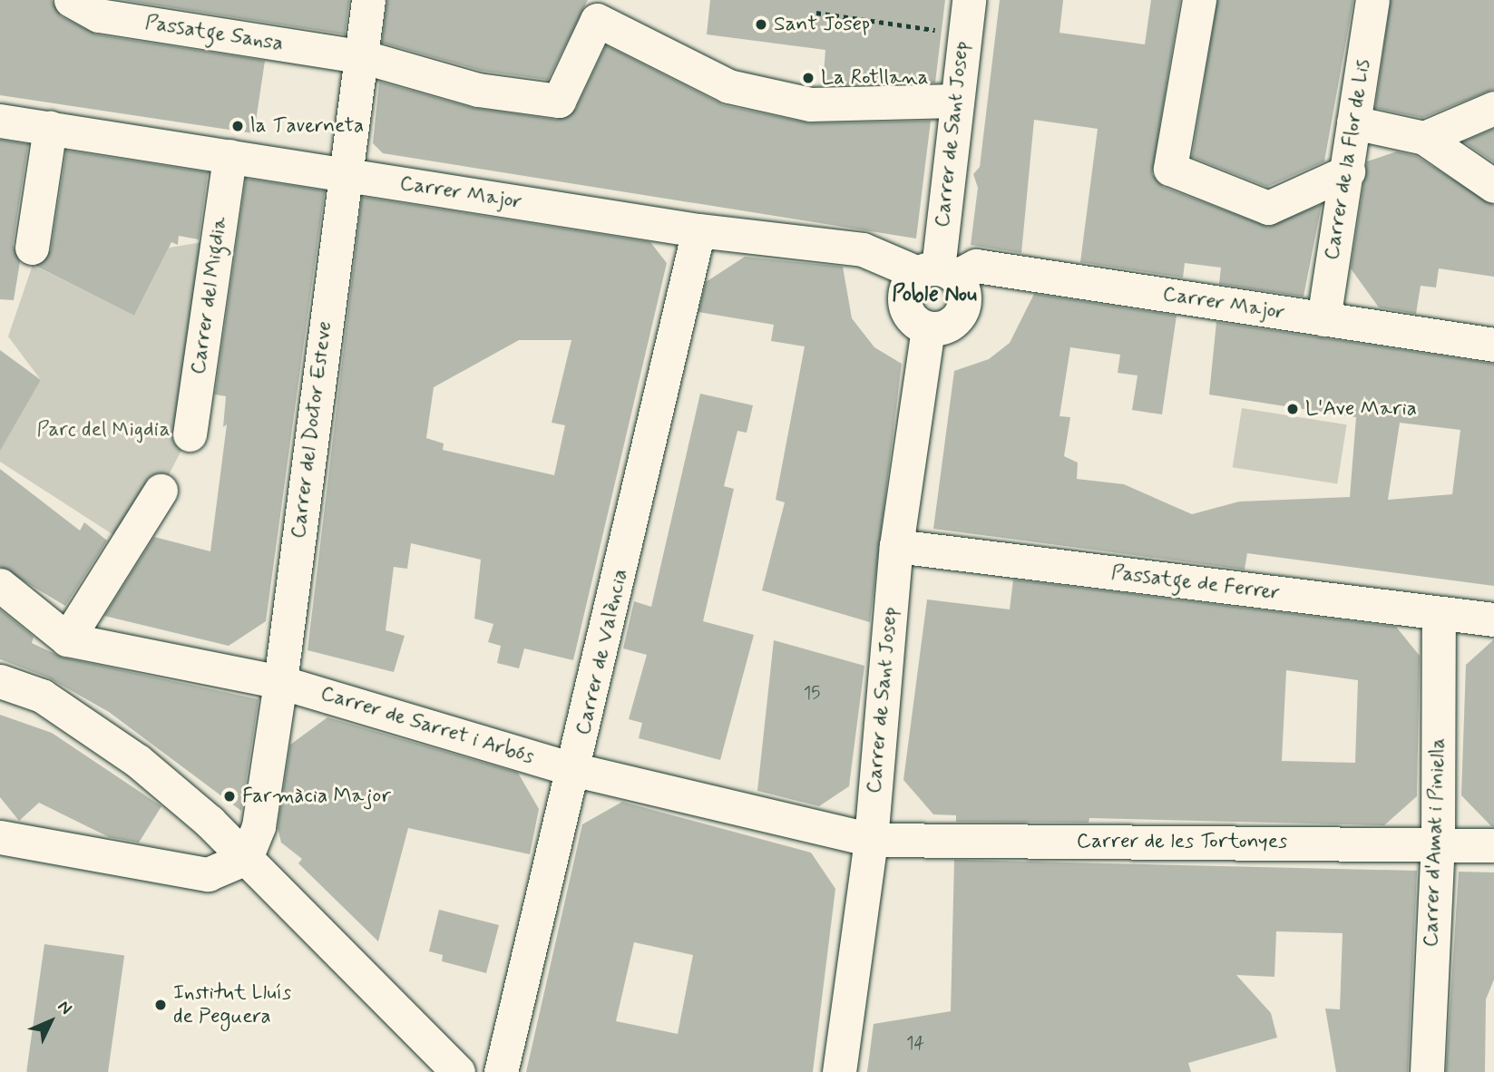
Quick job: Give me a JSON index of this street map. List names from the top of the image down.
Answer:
{
  "streets": {
    "street": [
      "Passatge Sansa",
      "Carrer de Sant Josep",
      "Carrer de la Flor de Lis",
      "Carrer Major",
      "Carrer del Migdia",
      "Carrer del Doctor Esteve",
      "Passatge de Ferrer",
      "Carrer de València",
      "Carrer de Sarret i Arbós",
      "Carrer de les Tortonyes",
      "Carrer d'Amat i Piniella"
    ]
  },
  "crossings": [
    ["Passatge Sansa", "Carrer del Doctor Esteve"],
    ["Carrer de Sant Josep", "Carrer Major"],
    ["Carrer de Sant Josep", "Passatge de Ferrer"],
    ["Carrer de Sant Josep", "Carrer de Sarret i Arbós"],
    ["Carrer de Sant Josep", "Carrer de les Tortonyes"],
    ["Carrer de la Flor de Lis", "Carrer Major"],
    ["Carrer Major", "Carrer del Migdia"],
    ["Carrer Major", "Carrer del Doctor Esteve"],
    ["Carrer Major", "Carrer de València"],
    ["Carrer del Doctor Esteve", "Carrer de Sarret i Arbós"],
    ["Passatge de Ferrer", "Carrer d'Amat i Piniella"],
    ["Carrer de València", "Carrer de Sarret i Arbós"],
    ["Carrer de Sarret i Arbós", "Carrer de les Tortonyes"],
    ["Carrer de les Tortonyes", "Carrer d'Amat i Piniella"]
  ],
  "districts": ["Poble Nou"],
  "parks": ["Parc del Migdia"],
  "places": [
    "Sant Josep",
    "La Rotllana",
    "la Taverneta",
    "L'Ave Maria",
    "Farmàcia Major",
    "Institut Lluís de Peguera"
  ],
  "house_numbers": ["15", "14"],
  "north": "top right"
}
